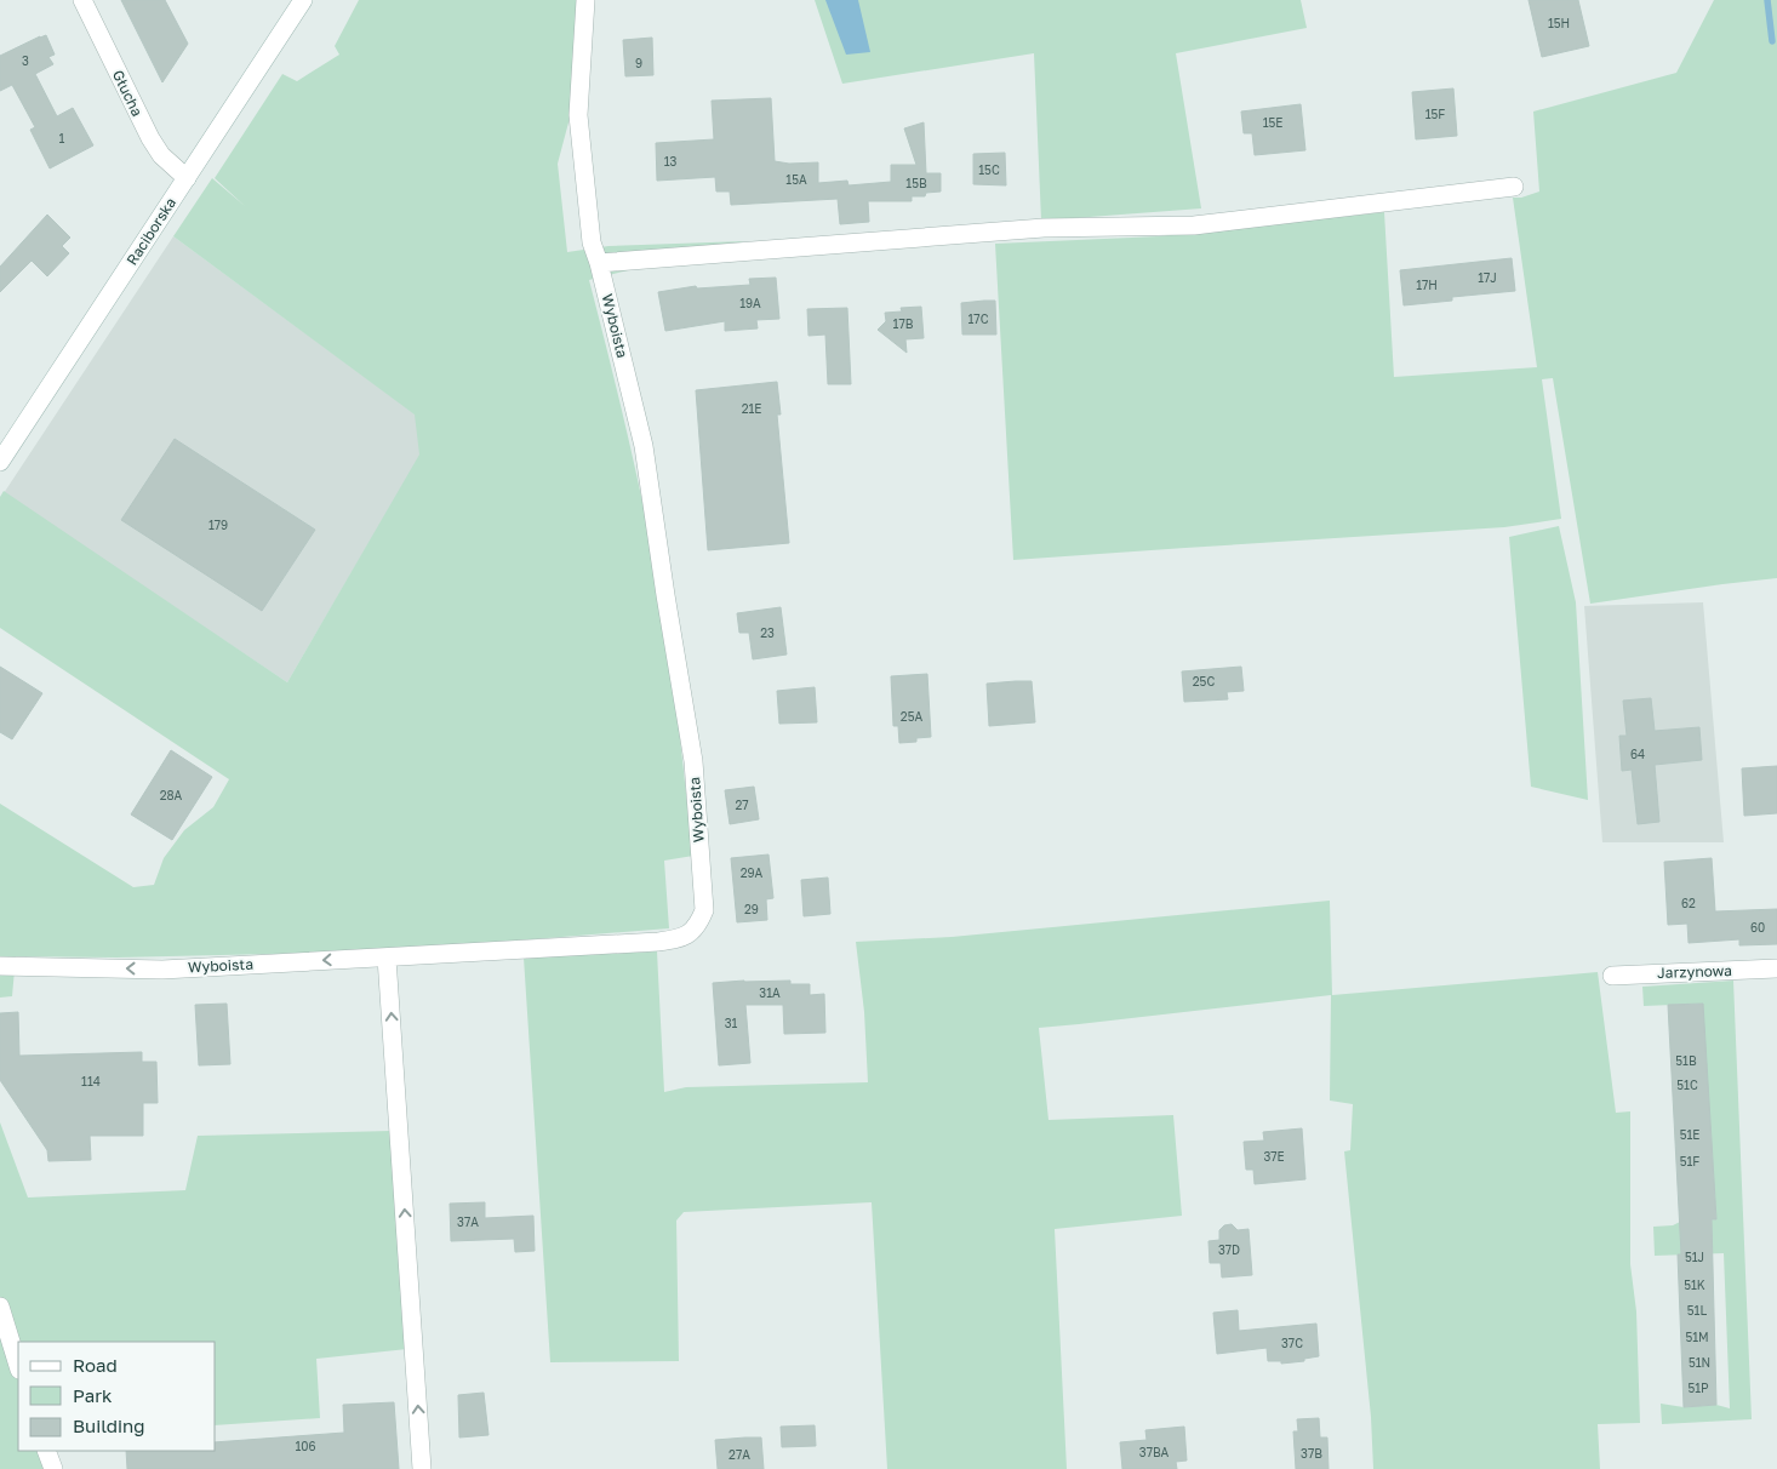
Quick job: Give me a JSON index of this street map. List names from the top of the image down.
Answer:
{
  "streets": {
    "street": [
      "Głucha",
      "Raciborska",
      "Wyboista",
      "Jarzynowa"
    ]
  },
  "crossings": [
    ["Głucha", "Raciborska"]
  ],
  "house_numbers": [
    "15H",
    "3",
    "9",
    "15F",
    "15E",
    "1",
    "13",
    "15C",
    "15A",
    "15B",
    "17J",
    "17H",
    "19A",
    "17C",
    "17B",
    "21E",
    "179",
    "23",
    "25C",
    "25A",
    "64",
    "28A",
    "27",
    "29A",
    "62",
    "29",
    "60",
    "31A",
    "31",
    "51B",
    "114",
    "51C",
    "51E",
    "37E",
    "51F",
    "37A",
    "37D",
    "51J",
    "51K",
    "51L",
    "51M",
    "37C",
    "51N",
    "51P",
    "106",
    "37BA",
    "37B",
    "27A"
  ],
  "legend": ["Road", "Park", "Building"]
}
